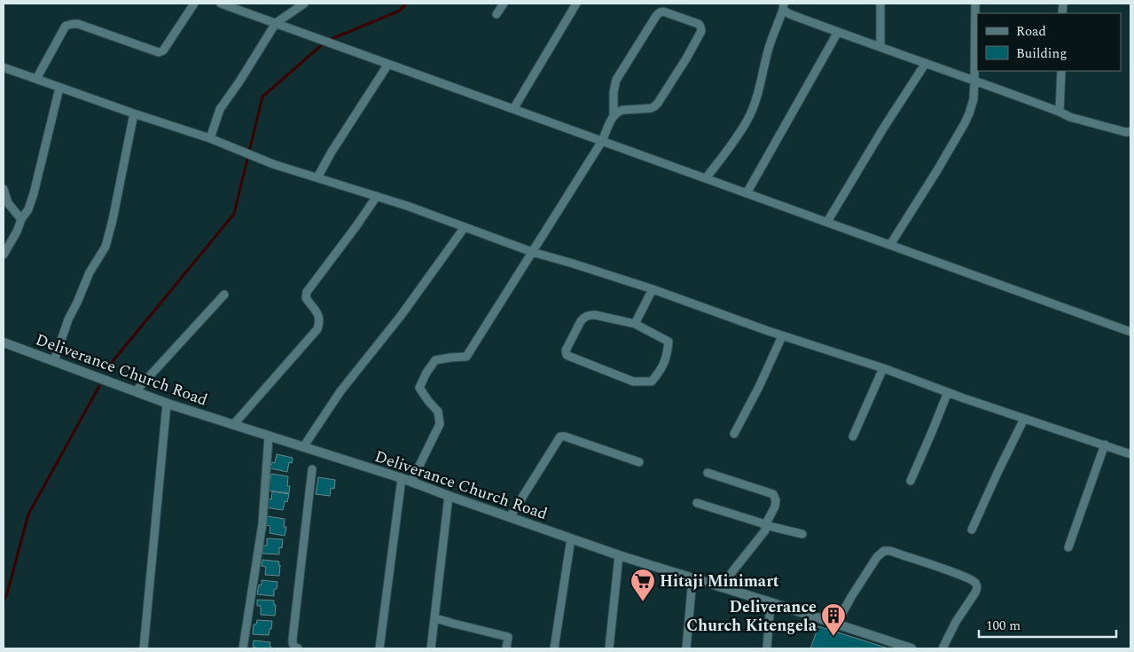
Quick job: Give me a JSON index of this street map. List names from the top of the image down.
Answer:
{
  "streets": {
    "street": ["Deliverance Church Road"]
  },
  "places": {
    "supermarket": ["Hitaji Minimart"],
    "building": ["Deliverance Church Kitengela"]
  },
  "legend": ["Road", "Building"],
  "scale_bar": "100 m"
}
